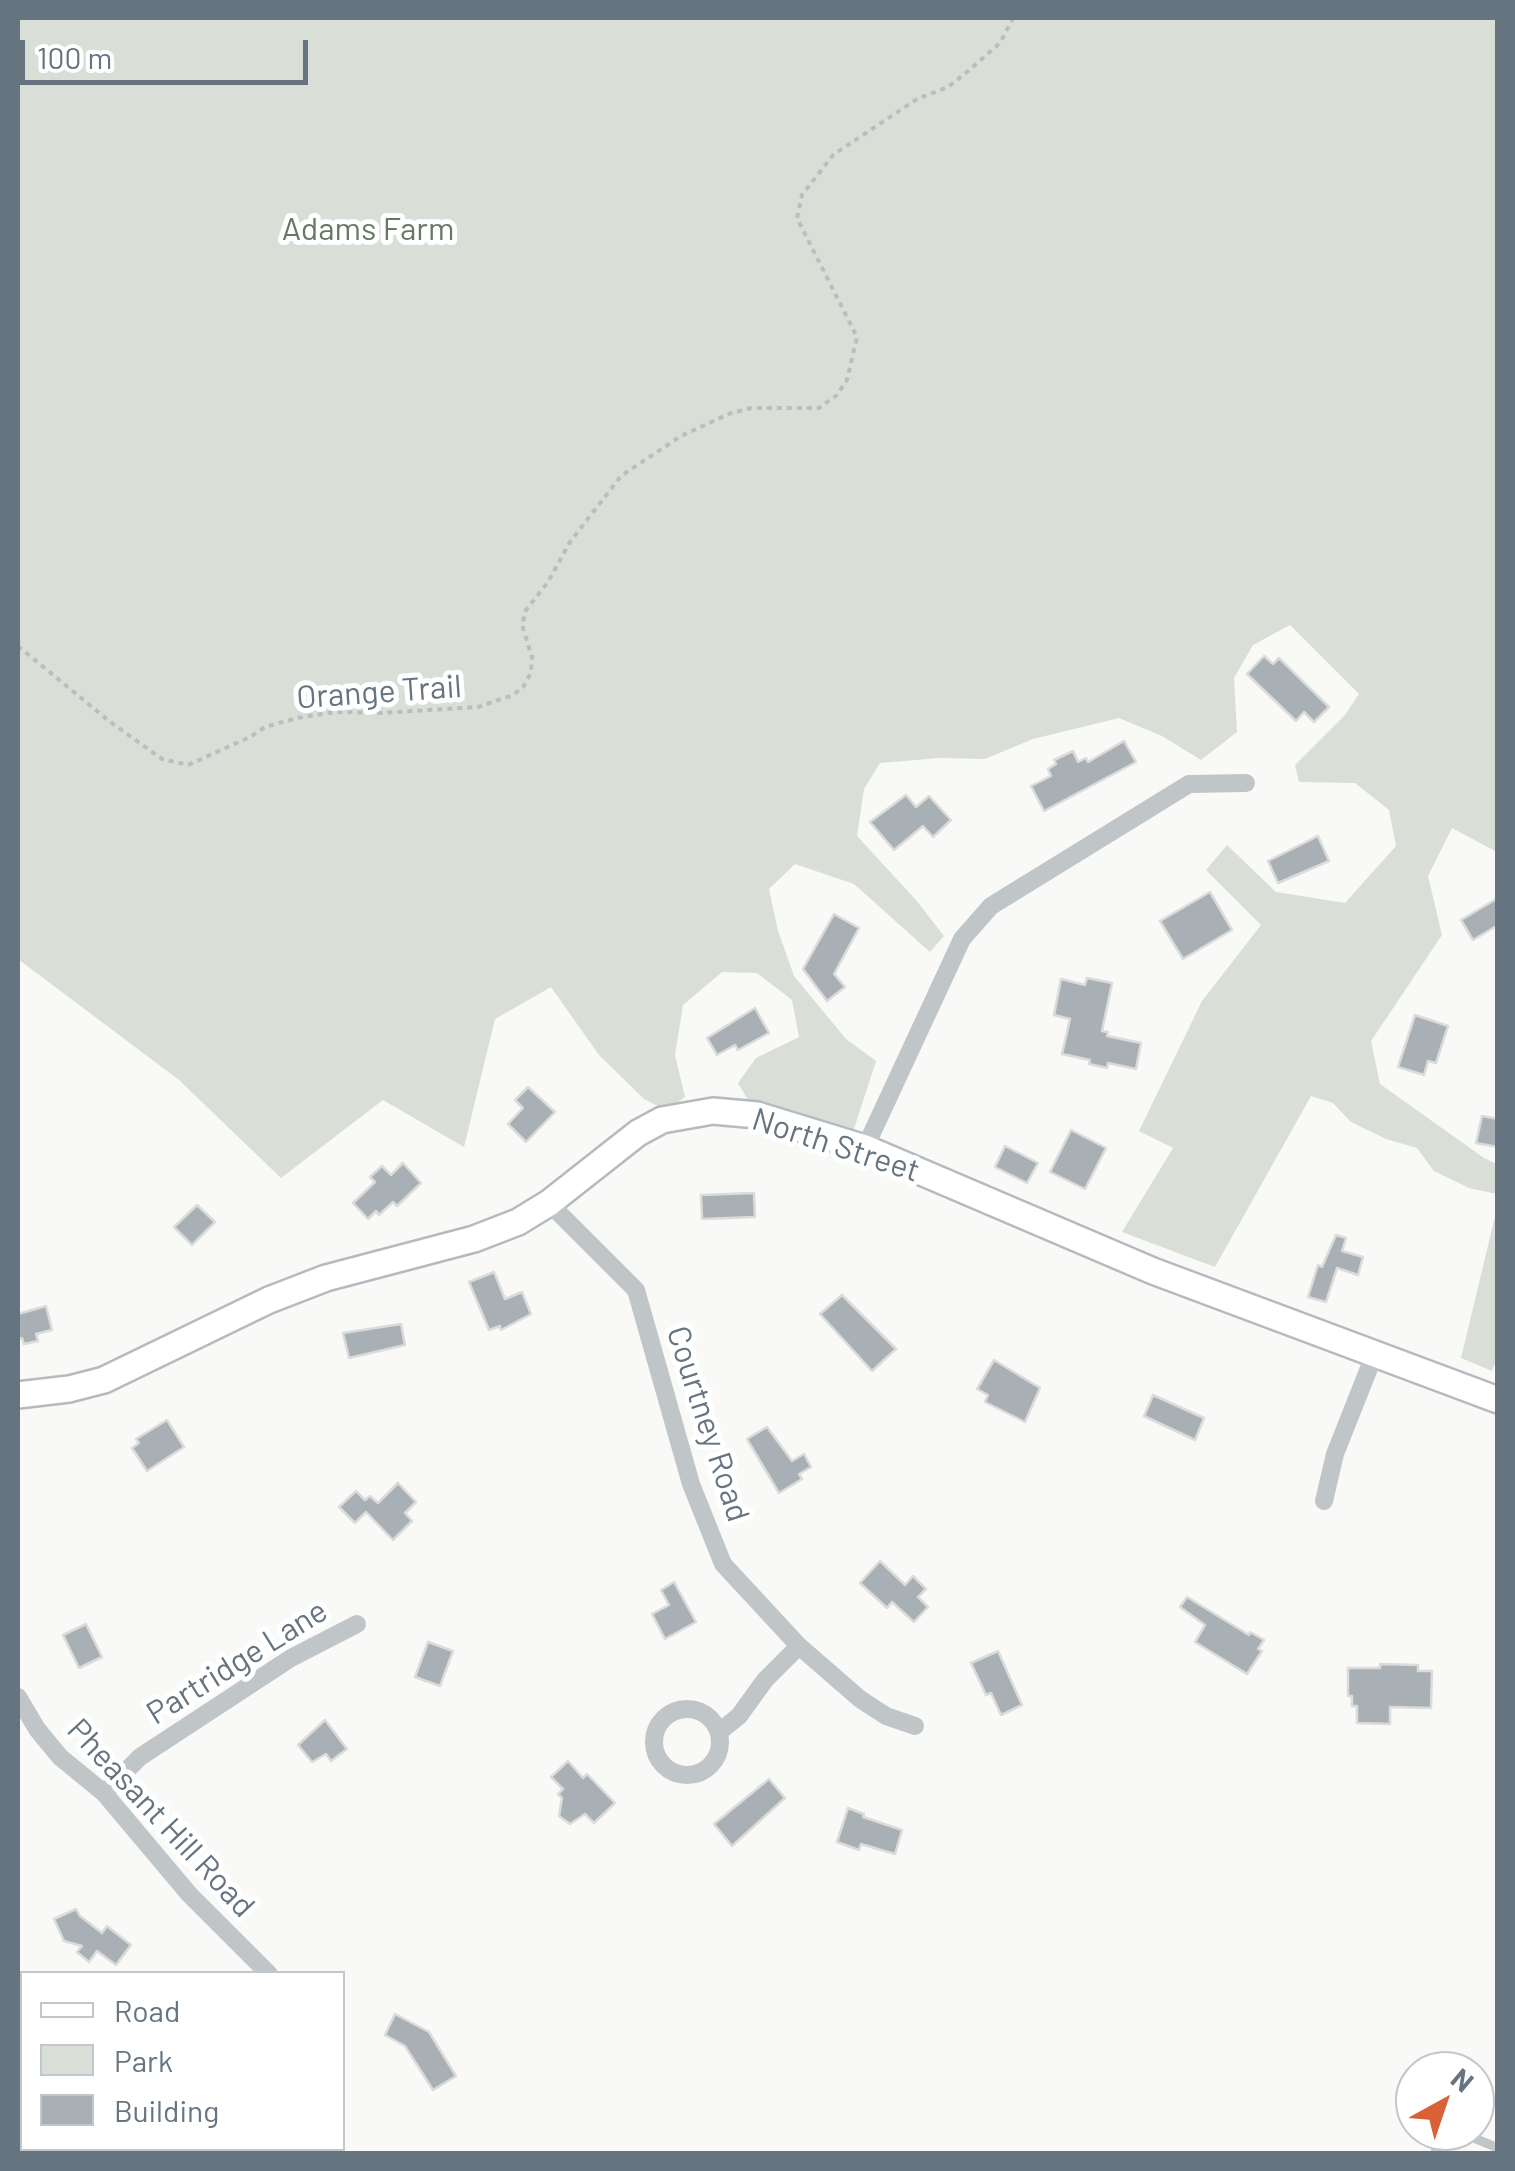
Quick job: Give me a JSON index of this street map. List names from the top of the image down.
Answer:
{
  "streets": {
    "street": [
      "North Street",
      "Courtney Road",
      "Partridge Lane",
      "Pheasant Hill Road"
    ],
    "path": ["Orange Trail"]
  },
  "crossings": [
    ["North Street", "Courtney Road"],
    ["Partridge Lane", "Pheasant Hill Road"]
  ],
  "parks": ["Adams Farm"],
  "legend": ["Road", "Park", "Building"],
  "scale_bar": "100 m",
  "north": "top right"
}
